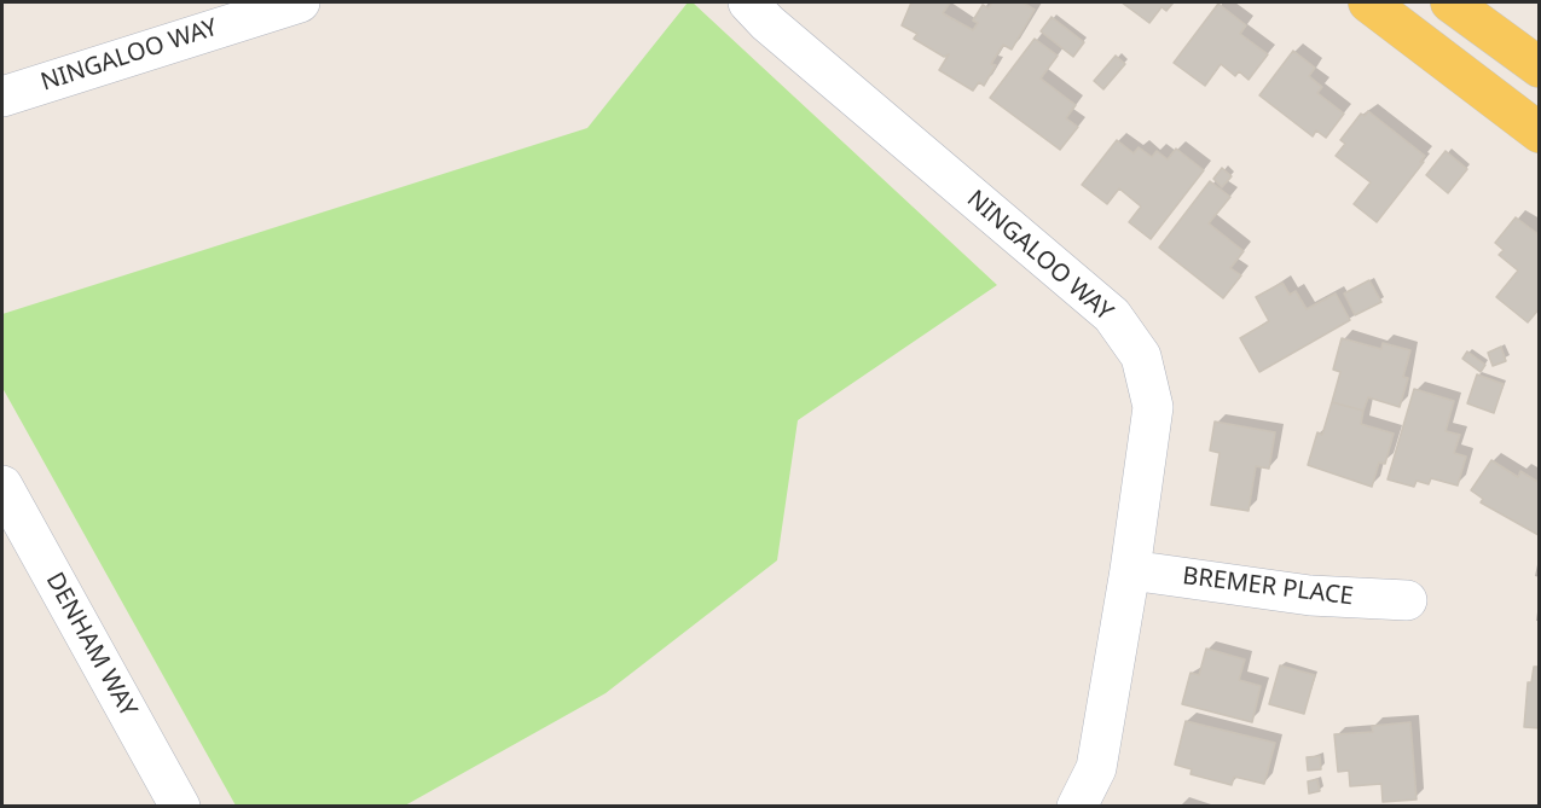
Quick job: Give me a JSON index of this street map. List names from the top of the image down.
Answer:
{
  "streets": {
    "street": ["NINGALOO WAY", "BREMER PLACE", "DENHAM WAY"]
  },
  "crossings": [
    ["NINGALOO WAY", "BREMER PLACE"]
  ]
}
